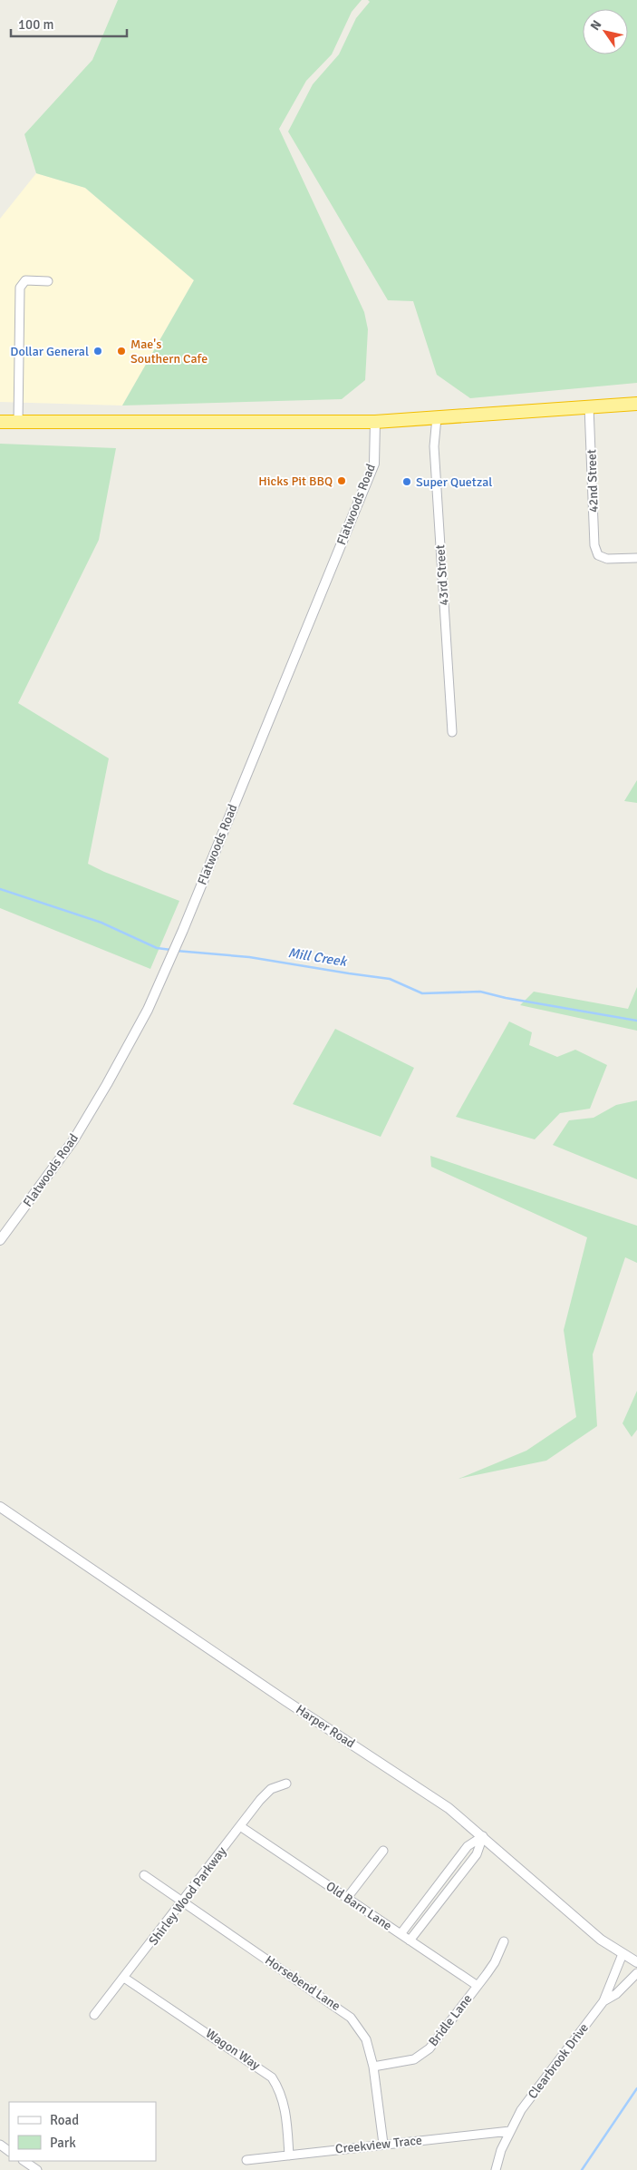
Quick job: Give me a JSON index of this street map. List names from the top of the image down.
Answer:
{
  "streets": {
    "street": [
      "42nd Street",
      "Flatwoods Road",
      "43rd Street",
      "Harper Road",
      "Shirley Wood Parkway",
      "Old Barn Lane",
      "Horsebend Lane",
      "Bridle Lane",
      "Wagon Way",
      "Clearbrook Drive",
      "Creekview Trace"
    ]
  },
  "crossings": [
    ["Harper Road", "Clearbrook Drive"],
    ["Shirley Wood Parkway", "Old Barn Lane"],
    ["Shirley Wood Parkway", "Horsebend Lane"],
    ["Shirley Wood Parkway", "Wagon Way"],
    ["Old Barn Lane", "Bridle Lane"],
    ["Horsebend Lane", "Bridle Lane"],
    ["Horsebend Lane", "Creekview Trace"],
    ["Wagon Way", "Creekview Trace"],
    ["Clearbrook Drive", "Creekview Trace"]
  ],
  "water": ["Mill Creek"],
  "places": [
    "Dollar General",
    "Mae's Southern Cafe",
    "Hicks Pit BBQ",
    "Super Quetzal"
  ],
  "legend": ["Road", "Park"],
  "scale_bar": "100 m",
  "north": "top left"
}
